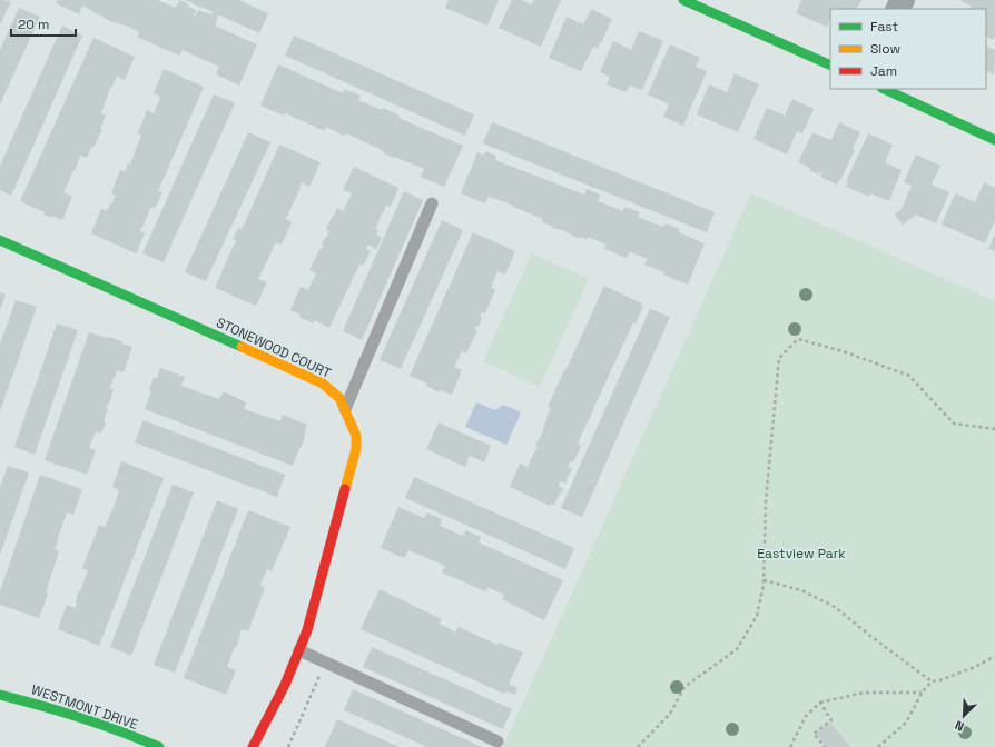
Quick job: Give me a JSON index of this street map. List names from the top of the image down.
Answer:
{
  "streets": {
    "street": ["STONEWOOD COURT", "WESTMONT DRIVE"]
  },
  "parks": ["Eastview Park"],
  "legend": ["Fast", "Slow", "Jam"],
  "scale_bar": "20 m",
  "north": "bottom left"
}
